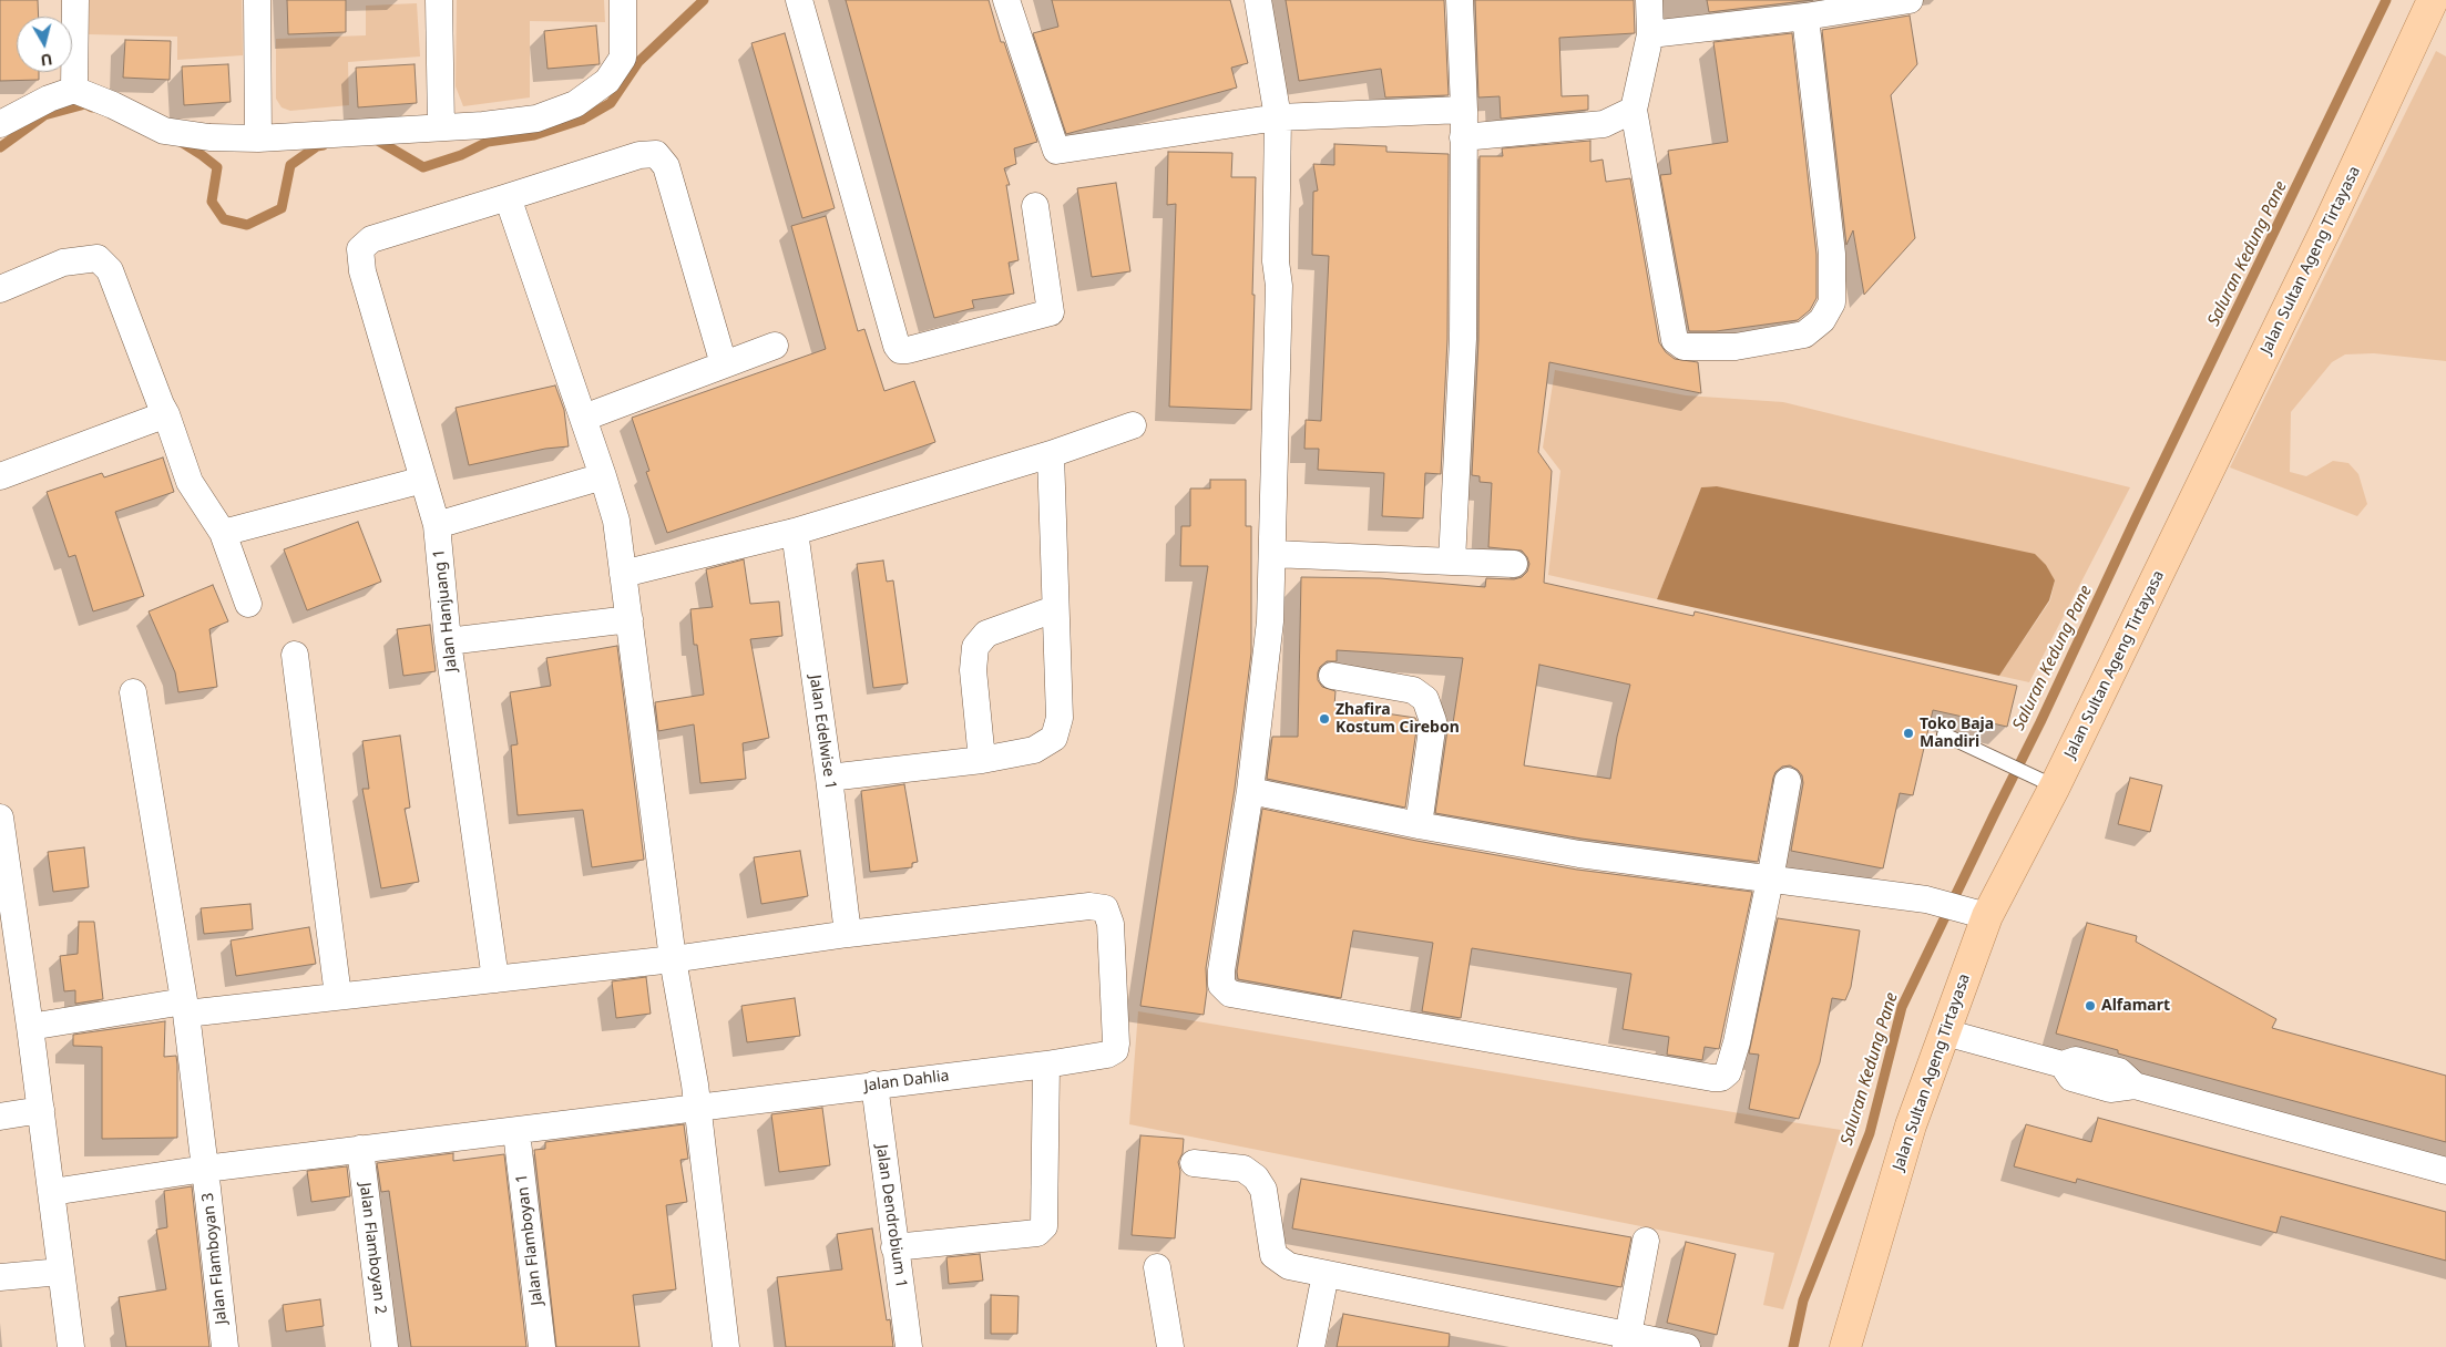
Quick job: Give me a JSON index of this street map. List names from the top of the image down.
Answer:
{
  "streets": {
    "main road": ["Jalan Sultan Ageng Tirtayasa"],
    "street": [
      "Jalan Hanjuang 1",
      "Jalan Edelwise 1",
      "Jalan Dahlia",
      "Jalan Dendrobium 1",
      "Jalan Flamboyan 1",
      "Jalan Flamboyan 2",
      "Jalan Flamboyan 3"
    ]
  },
  "crossings": [
    ["Jalan Edelwise 1", "Jalan Dahlia"],
    ["Jalan Dahlia", "Jalan Dendrobium 1"],
    ["Jalan Dahlia", "Jalan Flamboyan 1"],
    ["Jalan Dahlia", "Jalan Flamboyan 2"],
    ["Jalan Dahlia", "Jalan Flamboyan 3"]
  ],
  "water": ["Saluran Kedung Pane"],
  "places": ["Zhafira Kostum Cirebon", "Toko Baja Mandiri", "Alfamart"],
  "north": "bottom"
}
